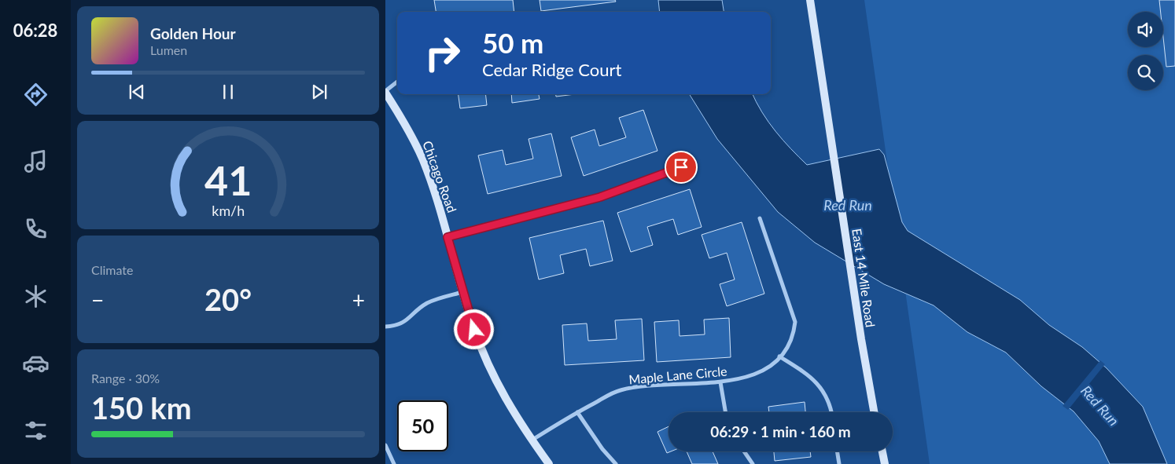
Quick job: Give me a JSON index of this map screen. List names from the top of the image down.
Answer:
{
  "streets": {
    "main road": ["Chicago Road", "East 14 Mile Road"],
    "street": ["Maple Lane Circle"]
  },
  "crossings": [
    ["Chicago Road", "Maple Lane Circle"]
  ],
  "water": ["Red Run"],
  "page": {
    "tabs": "06:28",
    "turn": ["50 m", "Cedar Ridge Court"],
    "song": ["Golden Hour", "Lumen"],
    "tile": [
      "Climate",
      ["Range · 30%", "150 km"]
    ],
    "heat": ["−", "20°", "+"],
    "limit": "50",
    "trip": "06:29 · 1 min · 160 m",
    "gauge": ["41", "km/h"]
  }
}
